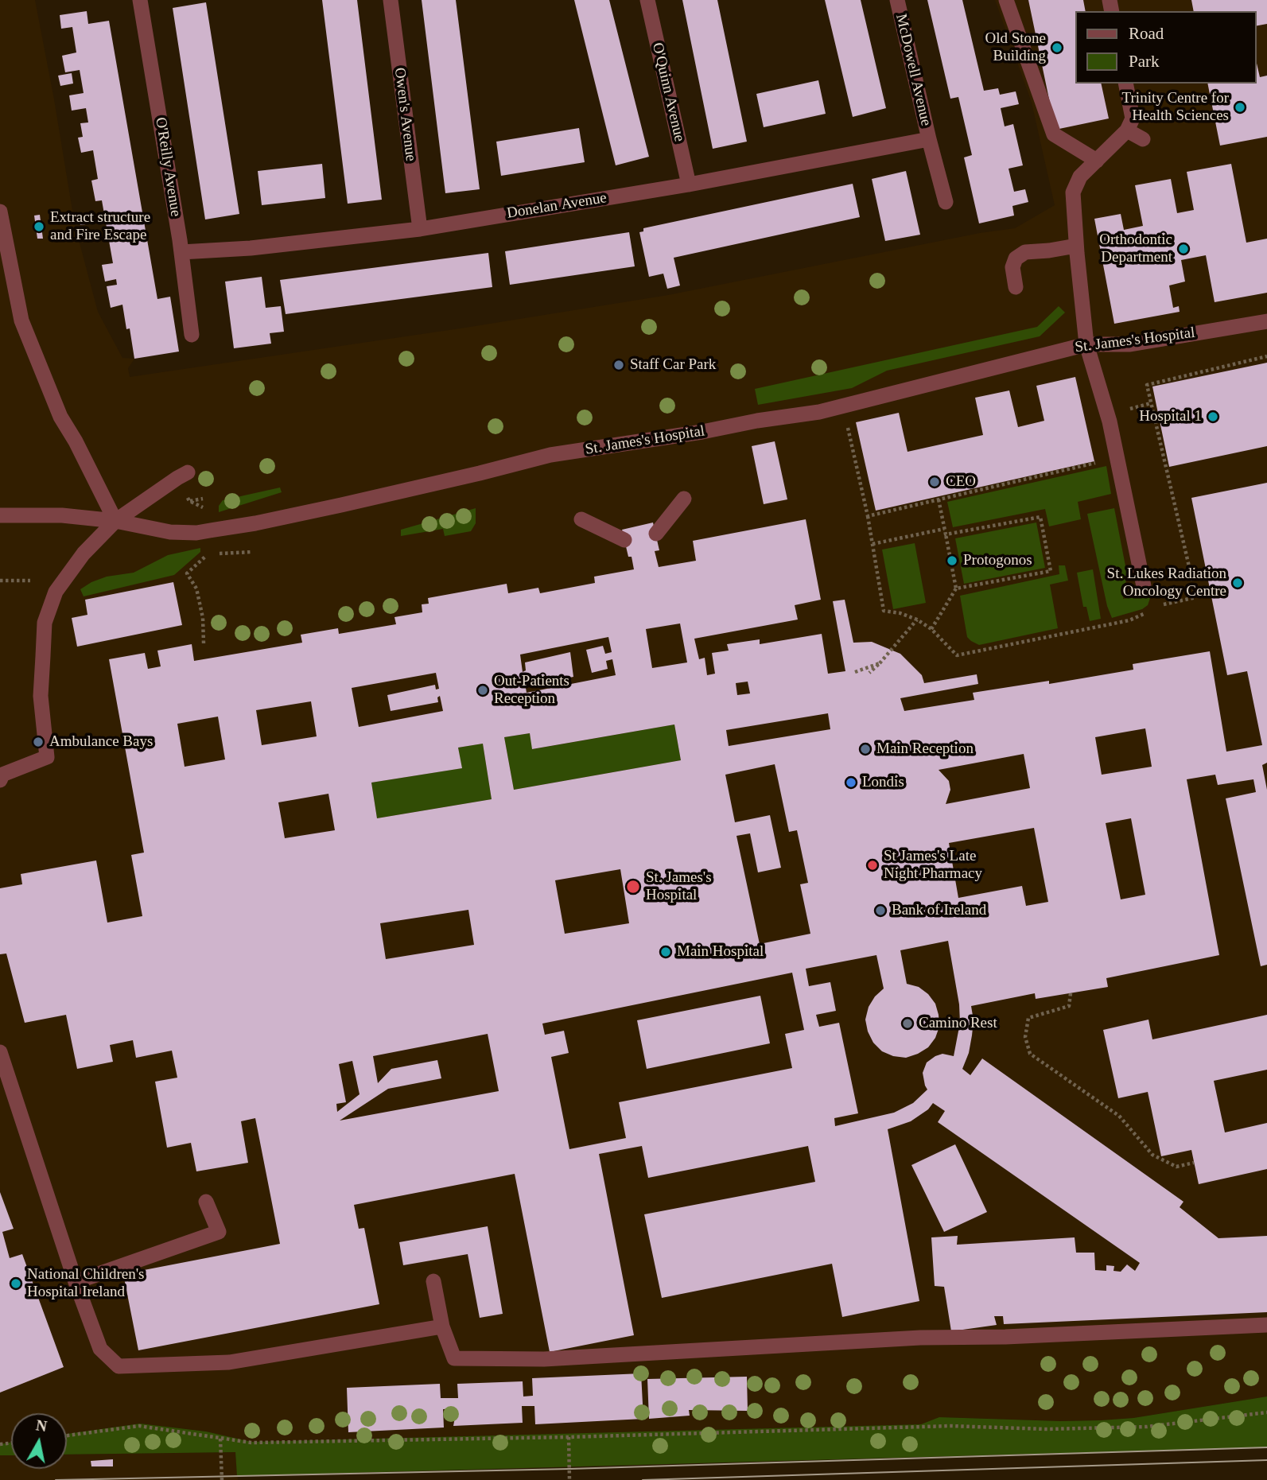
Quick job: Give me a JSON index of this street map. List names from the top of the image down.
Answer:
{
  "streets": {
    "street": [
      "McDowell Avenue",
      "O'Quinn Avenue",
      "Owen's Avenue",
      "O'Reilly Avenue",
      "Donelan Avenue",
      "St. James's Hospital"
    ]
  },
  "crossings": [
    ["McDowell Avenue", "Donelan Avenue"],
    ["O'Quinn Avenue", "Donelan Avenue"],
    ["Owen's Avenue", "Donelan Avenue"],
    ["O'Reilly Avenue", "Donelan Avenue"]
  ],
  "places": [
    "Old Stone Building",
    "Trinity Centre for Health Sciences",
    "Extract structure and Fire Escape",
    "Orthodontic Department",
    "Staff Car Park",
    "Hospital 1",
    "CEO",
    "Protogonos",
    "St. Lukes Radiation Oncology Centre",
    "Out-Patients Reception",
    "Ambulance Bays",
    "Main Reception",
    "Londis",
    "St James's Late Night Pharmacy",
    "St. James's Hospital",
    "Bank of Ireland",
    "Main Hospital",
    "Camino Rest",
    "National Children's Hospital Ireland"
  ],
  "legend": ["Road", "Park"],
  "north": "top"
}
